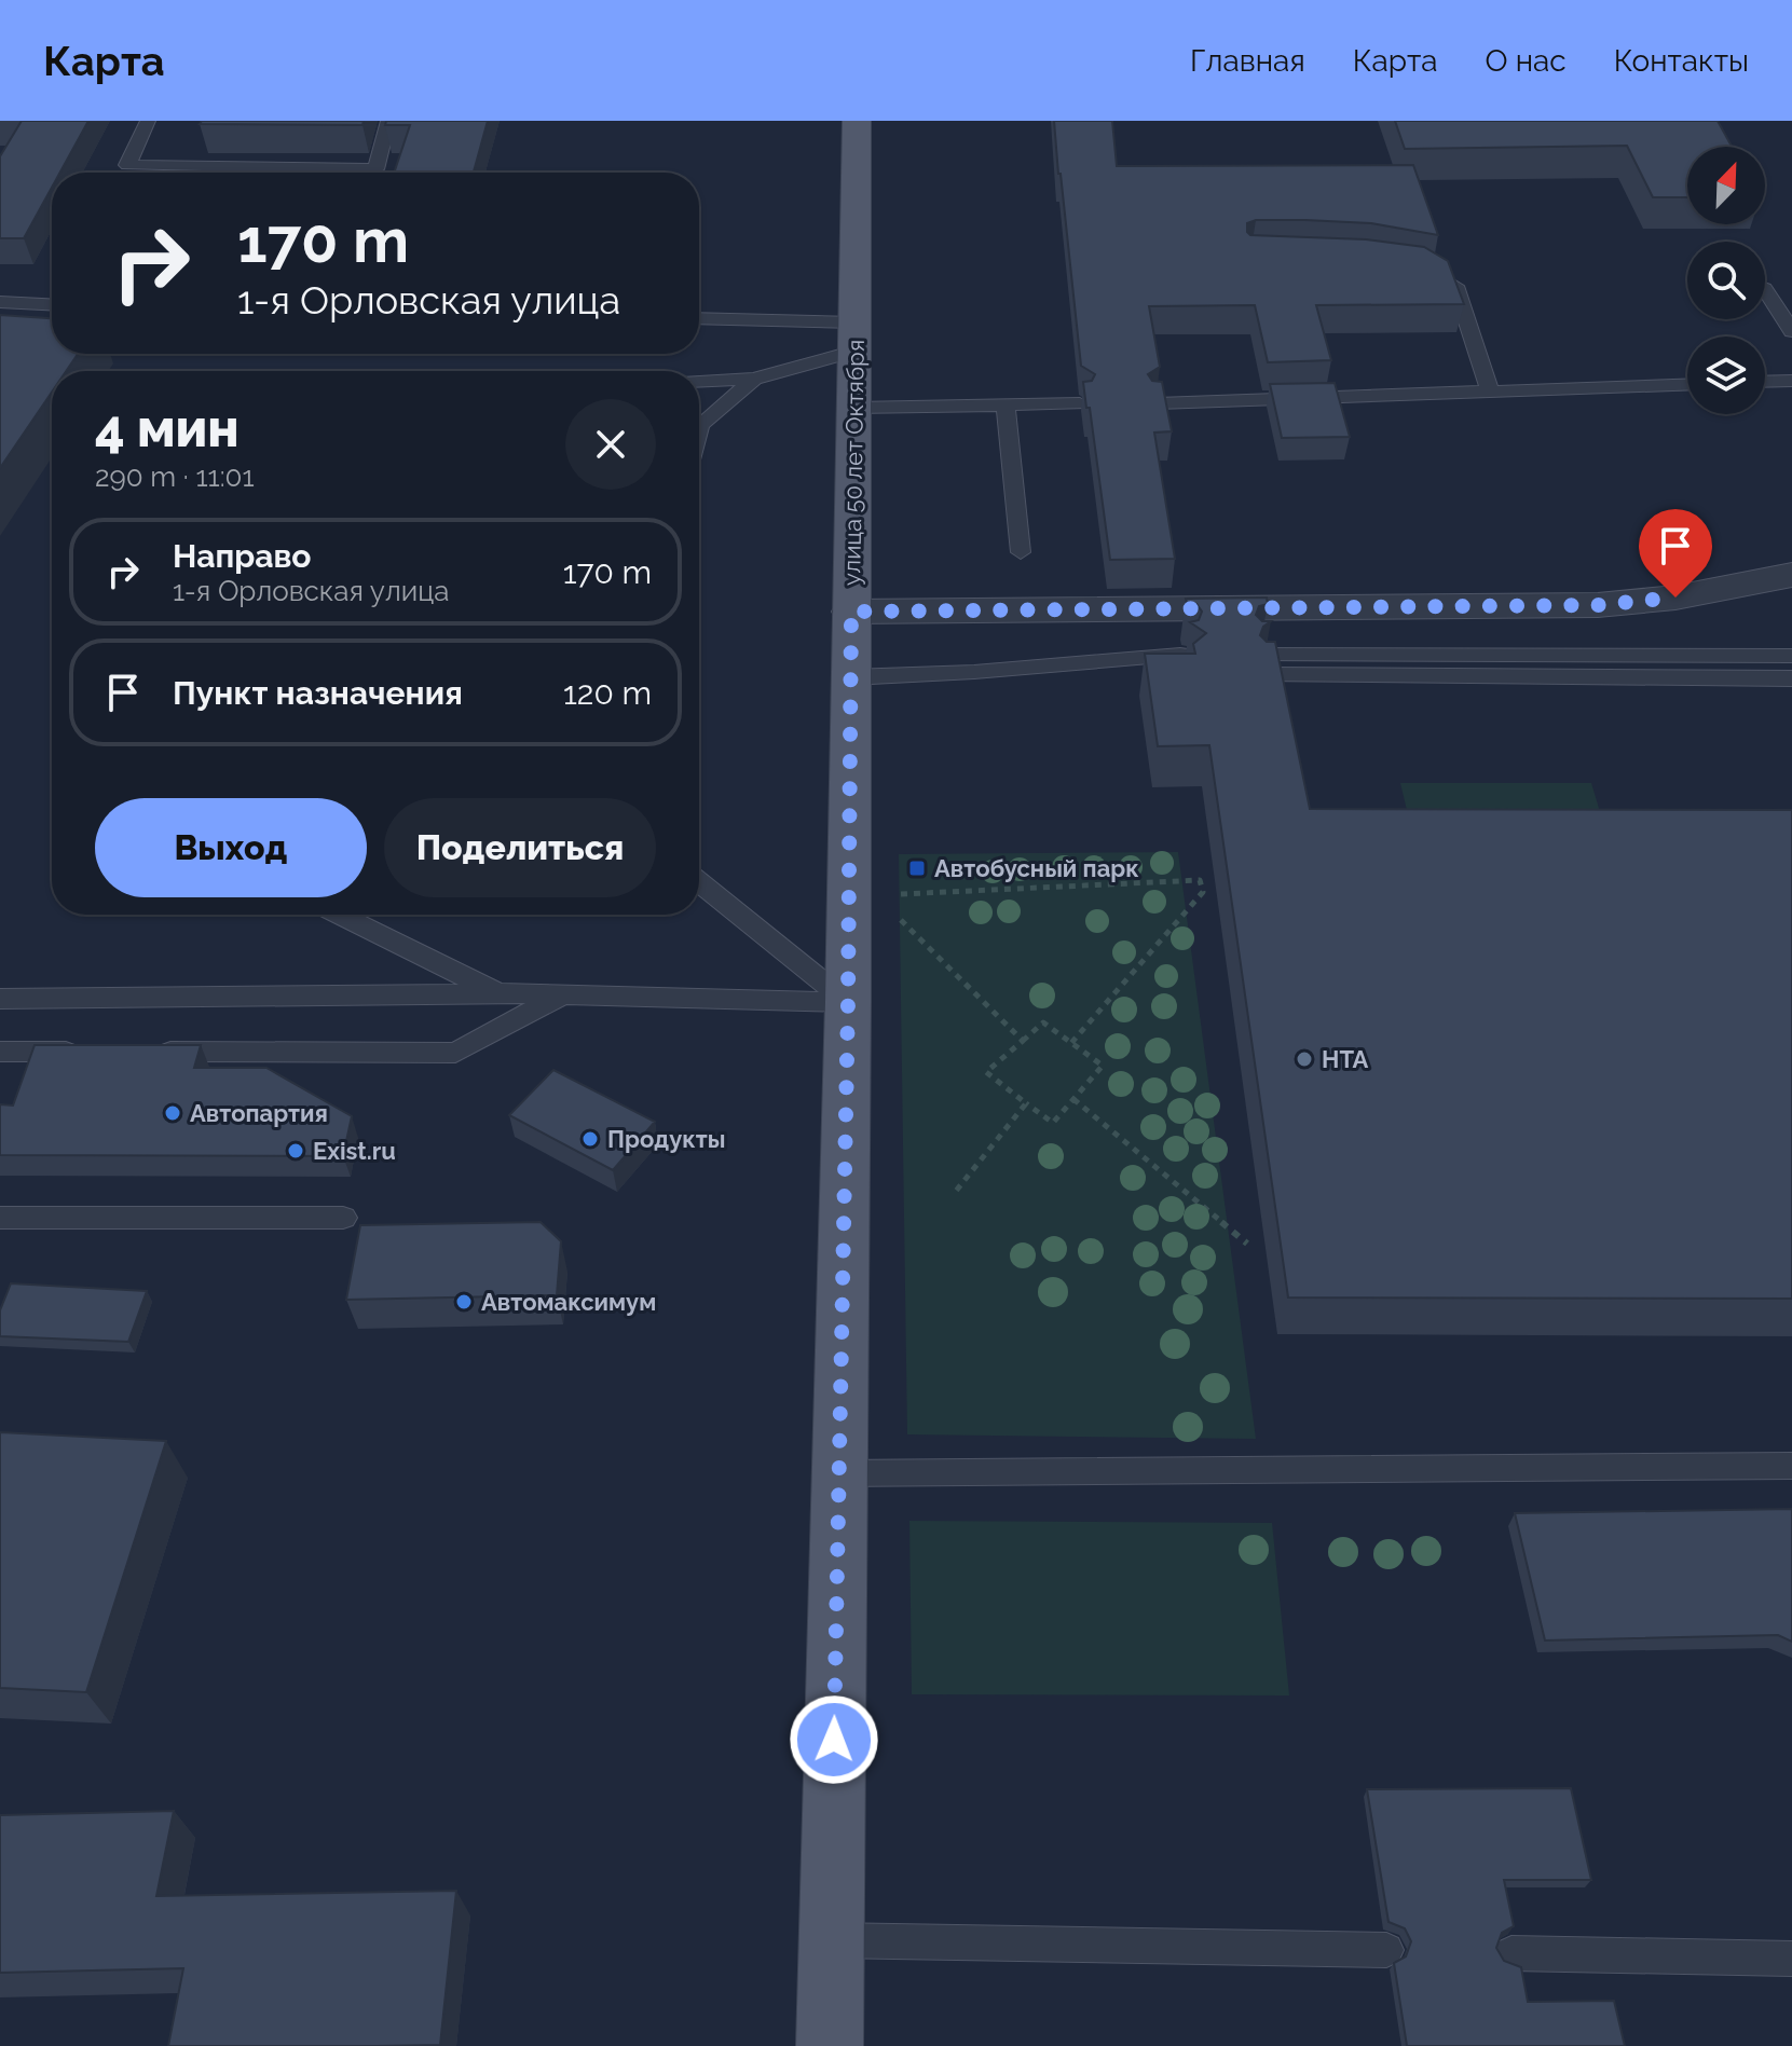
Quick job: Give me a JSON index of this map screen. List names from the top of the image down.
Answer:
{
  "streets": {
    "main road": ["улица 50 лет Октября"]
  },
  "places": {
    "transit": ["Автобусный парк"],
    "other": [
      "НТА",
      "Автопартия",
      "Продукты",
      "Exist.ru",
      "Автомаксимум"
    ]
  },
  "north": "top right",
  "page": {
    "header": "Карта",
    "nav": [
      "Главная",
      "Карта",
      "О нас",
      "Контакты"
    ],
    "turn": ["170 m", "1-я Орловская улица"],
    "heading": ["4 мин", "290 m · 11:01"],
    "list": [
      {
        "name": "Направо",
        "note": "1-я Орловская улица",
        "value": "170 m"
      },
      {
        "name": "Пункт назначения",
        "value": "120 m"
      }
    ],
    "buttons": ["Выход", "Поделиться"]
  }
}
